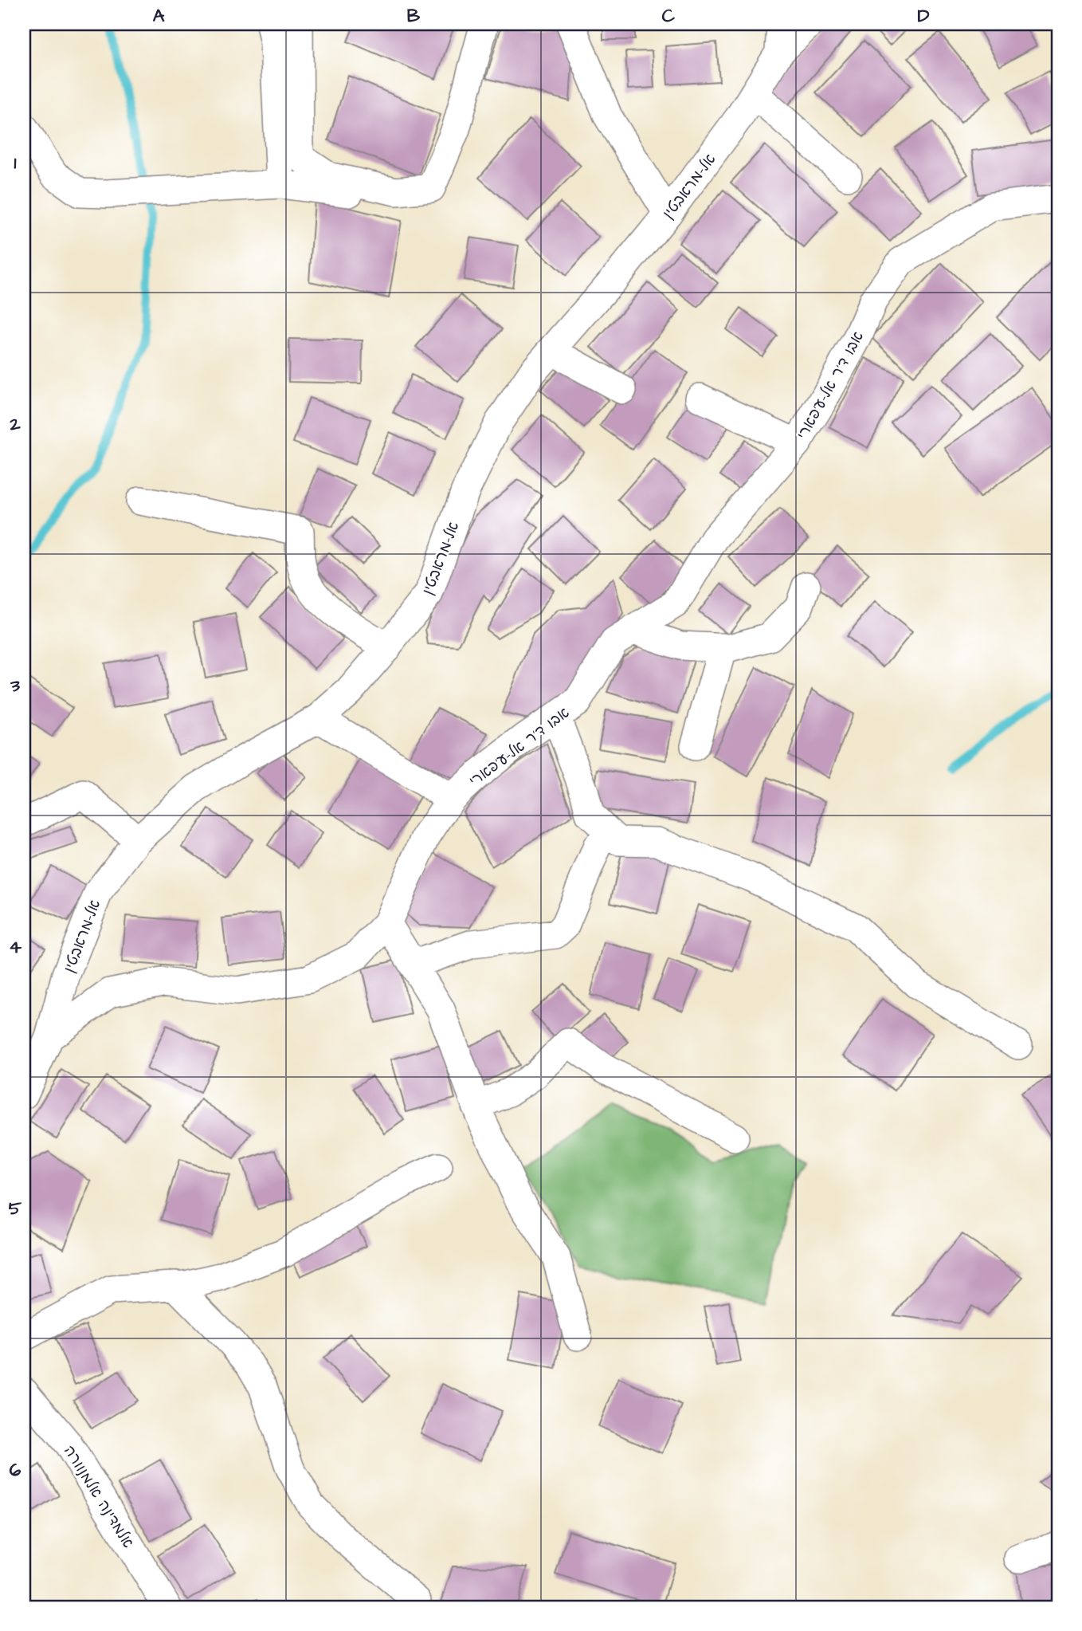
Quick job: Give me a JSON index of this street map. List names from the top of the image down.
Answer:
{
  "streets": {
    "street": ["אל-מראבטין", "אבו ד'ר אל-ע'פארי", "אלמדינה אלמנוורה"]
  },
  "crossings": [
    ["אל-מראבטין", "אבו ד'ר אל-ע'פארי"]
  ],
  "grid": {
    "columns": [
      "A",
      "B",
      "C",
      "D"
    ],
    "rows": [
      "1",
      "2",
      "3",
      "4",
      "5",
      "6"
    ]
  }
}
